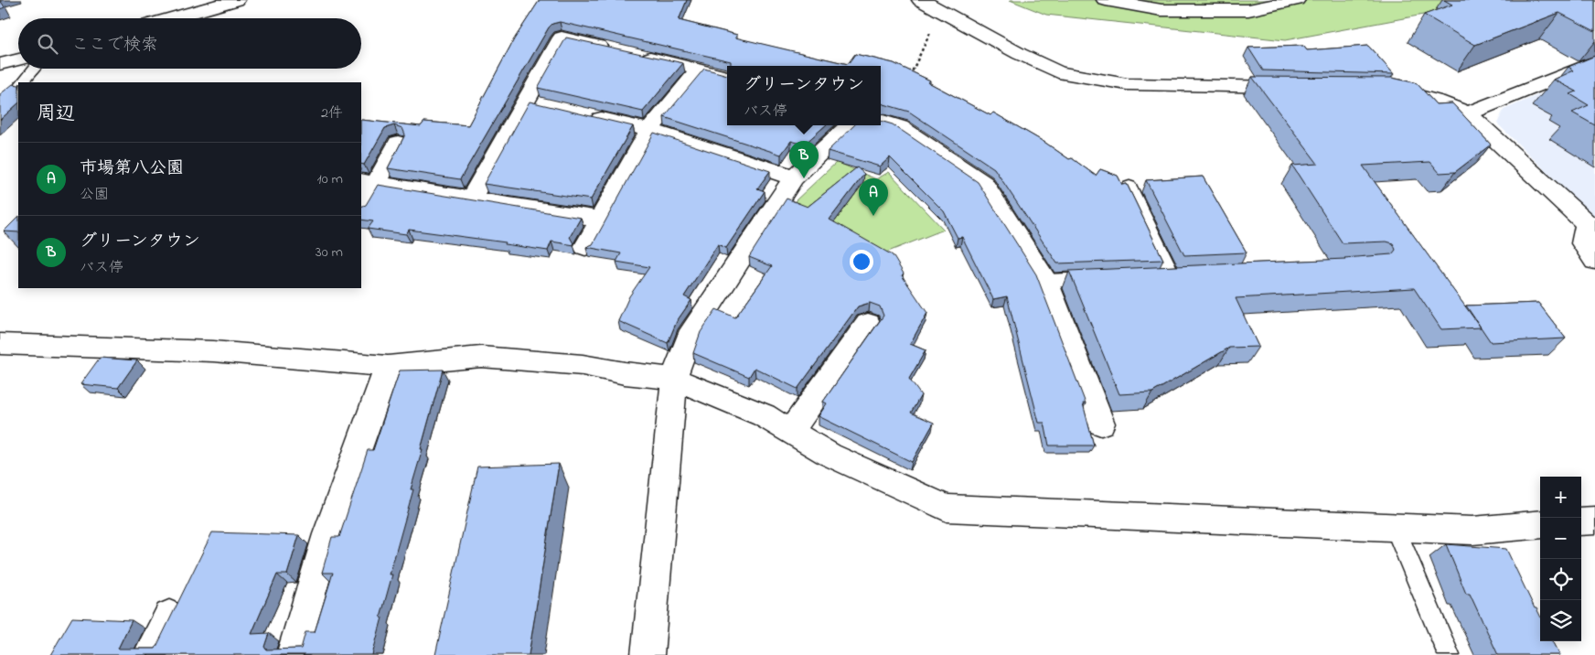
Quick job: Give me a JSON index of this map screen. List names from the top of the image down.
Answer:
{
  "page": {
    "search": "ここで検索",
    "popup": ["グリーンタウン", "バス停"],
    "heading": ["周辺", "2件"],
    "pins": ["B", "A"],
    "list": [
      {
        "mark": "A",
        "name": "市場第八公園",
        "note": "公園",
        "value": "10 m"
      },
      {
        "mark": "B",
        "name": "グリーンタウン",
        "note": "バス停",
        "value": "30 m"
      }
    ],
    "map_buttons": ["+", "−"]
  }
}
